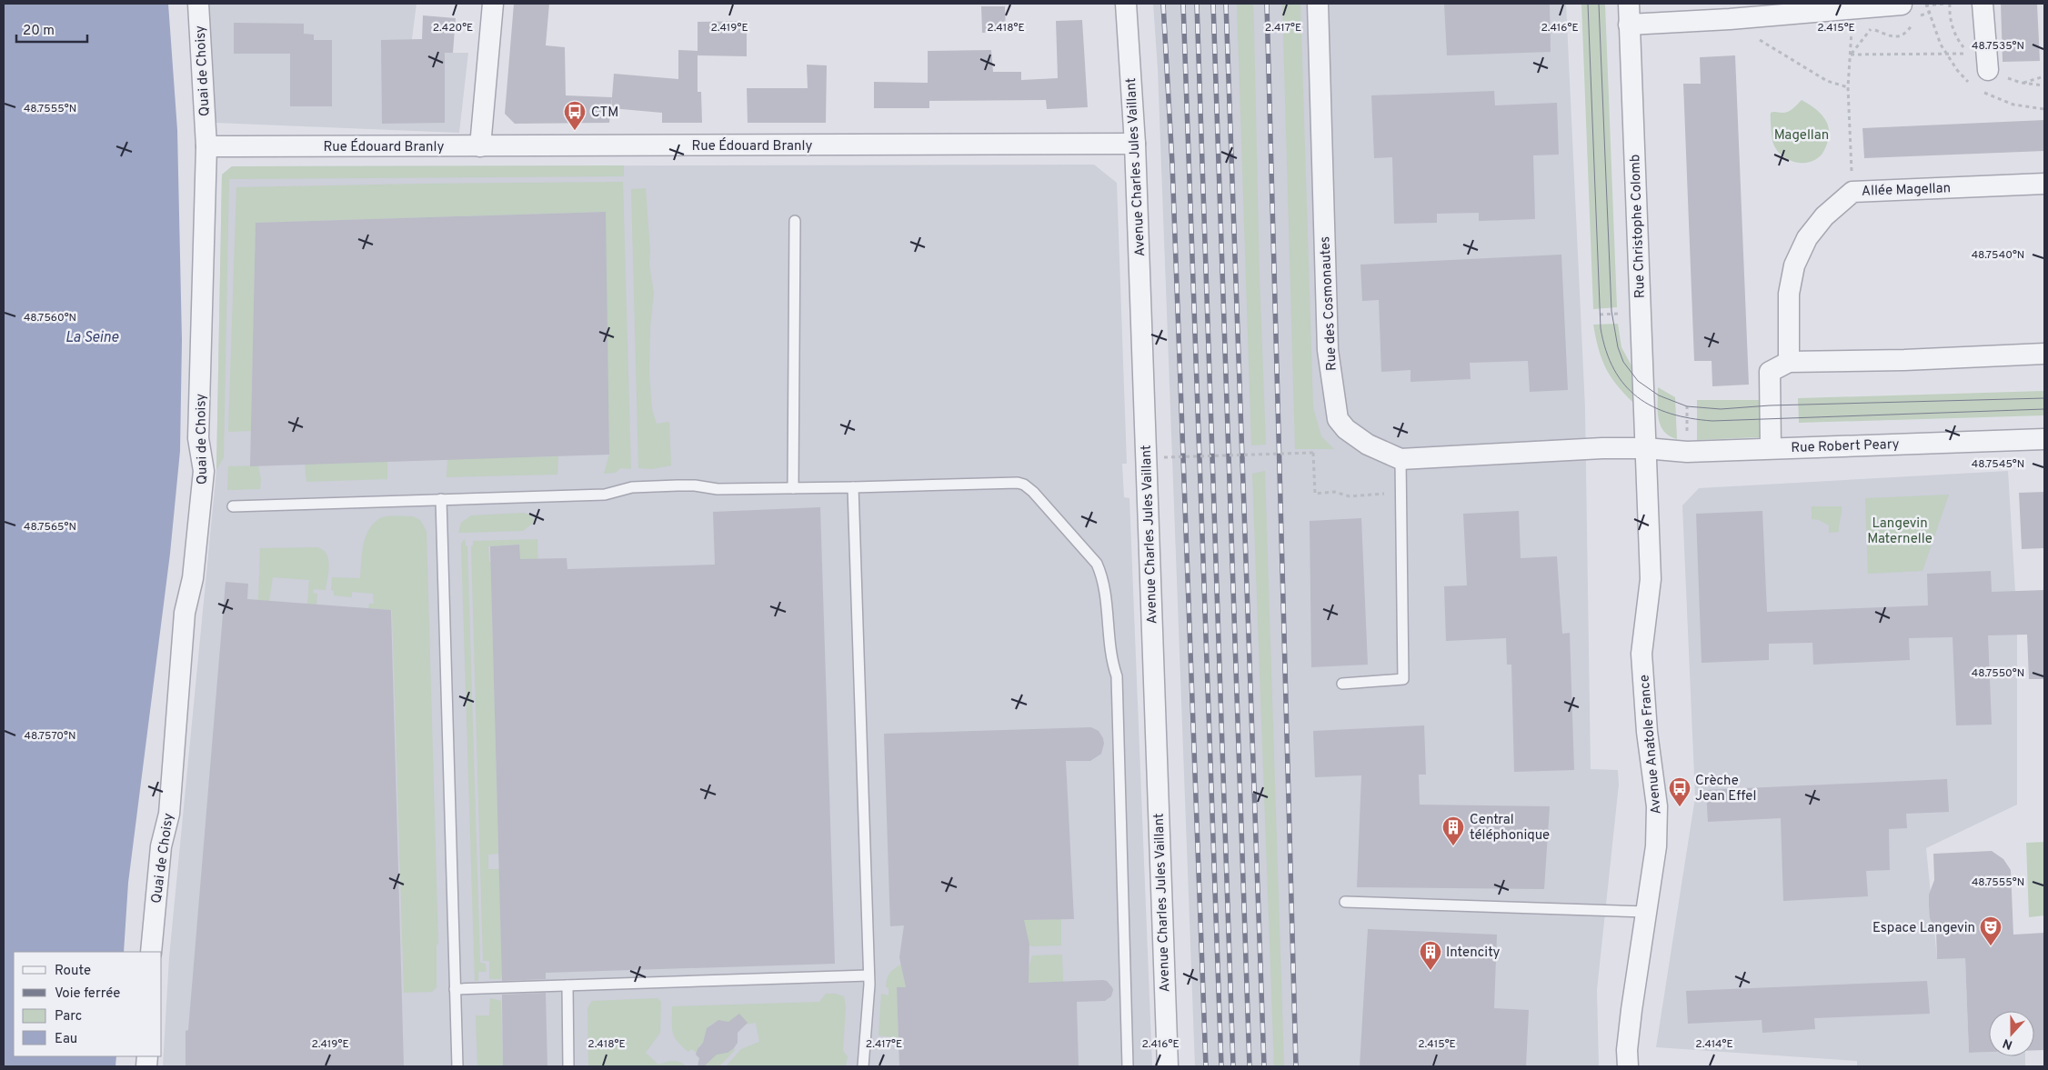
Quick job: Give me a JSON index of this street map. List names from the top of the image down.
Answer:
{
  "streets": {
    "street": [
      "Quai de Choisy",
      "Rue Édouard Branly",
      "Avenue Charles Jules Vaillant",
      "Allée Magellan",
      "Rue Christophe Colomb",
      "Rue des Cosmonautes",
      "Rue Robert Peary",
      "Avenue Anatole France"
    ]
  },
  "crossings": [
    ["Quai de Choisy", "Rue Édouard Branly"],
    ["Rue Édouard Branly", "Avenue Charles Jules Vaillant"],
    ["Rue Christophe Colomb", "Rue Robert Peary"],
    ["Rue Christophe Colomb", "Avenue Anatole France"],
    ["Rue Robert Peary", "Avenue Anatole France"]
  ],
  "water": ["La Seine"],
  "parks": ["Magellan", "Langevin Maternelle"],
  "places": {
    "bus stop": ["CTM", "Crèche Jean Effel"],
    "building": ["Central téléphonique", "Intencity"],
    "theatre": ["Espace Langevin"]
  },
  "legend": [
    "Route",
    "Voie ferrée",
    "Parc",
    "Eau"
  ],
  "scale_bar": "20 m",
  "north": "bottom",
  "coordinates": [
    "2.416°E",
    "2.420°E",
    "2.419°E",
    "2.418°E",
    "2.417°E",
    "2.415°E",
    "48.7535°N",
    "48.7555°N",
    "48.7540°N",
    "48.7560°N",
    "48.7545°N",
    "48.7565°N",
    "48.7550°N",
    "48.7570°N",
    "2.414°E"
  ]
}
